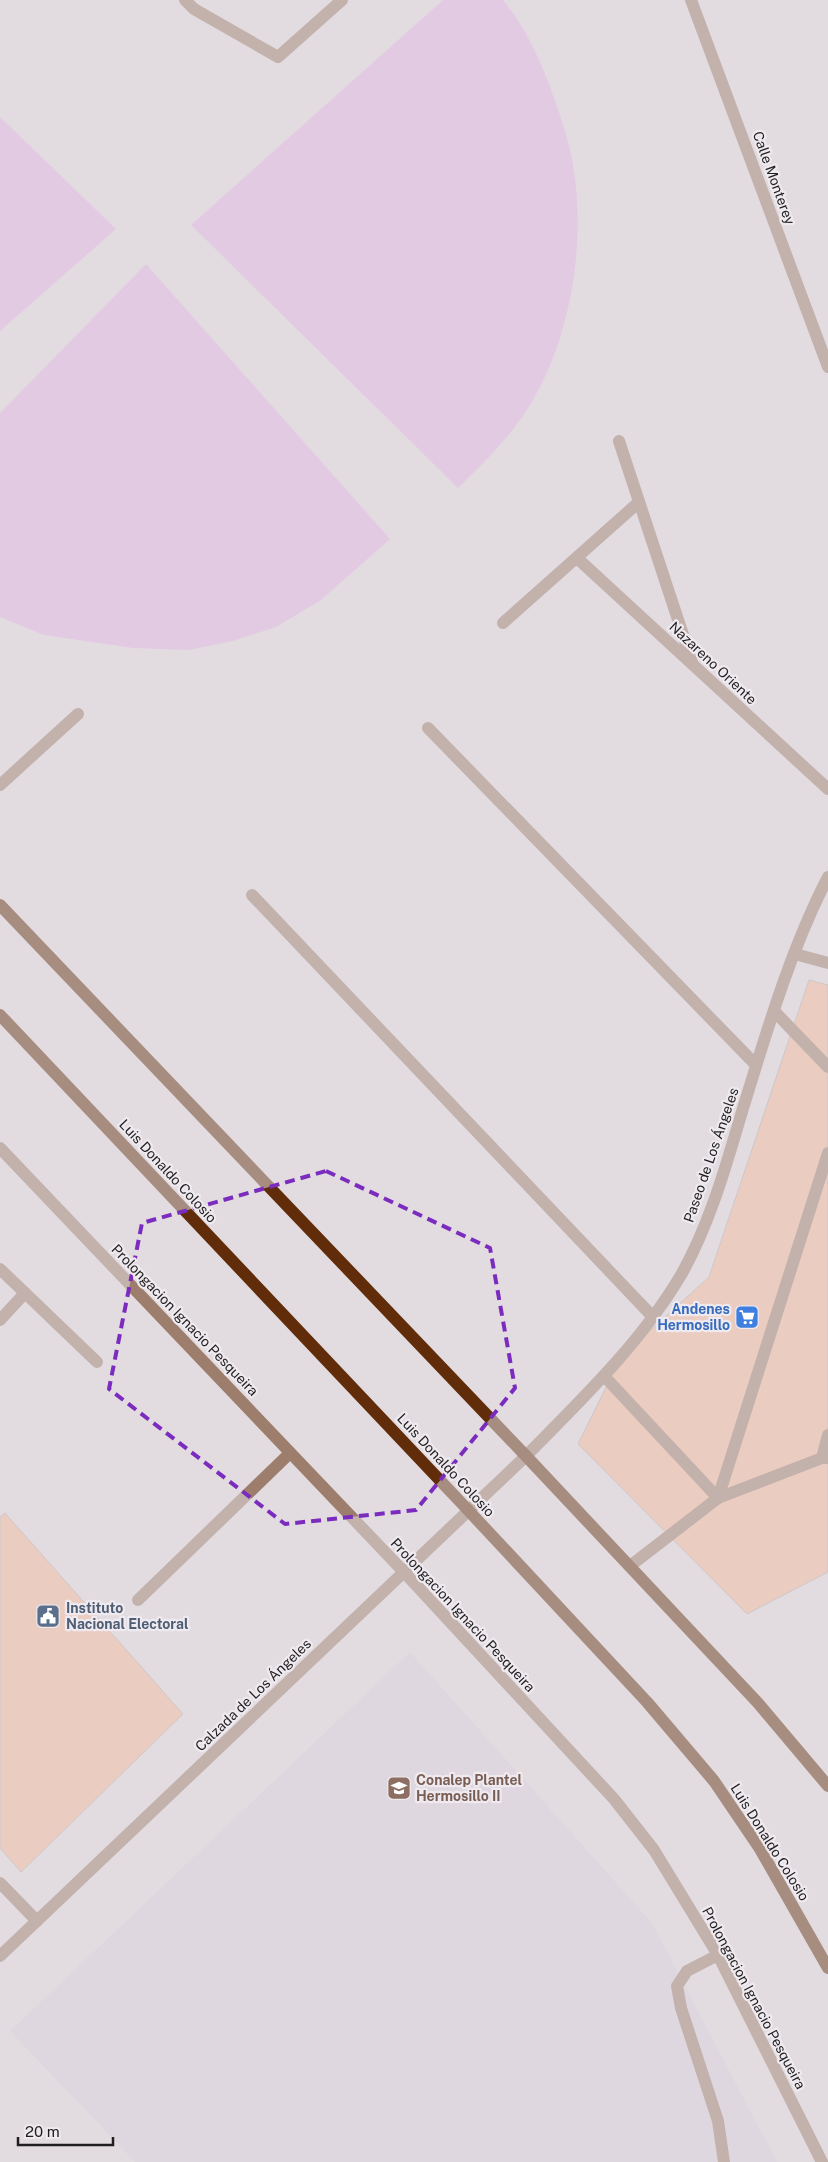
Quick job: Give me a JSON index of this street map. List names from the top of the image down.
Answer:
{
  "streets": {
    "main road": ["Luis Donaldo Colosio"],
    "street": [
      "Calle Monterey",
      "Nazareno Oriente",
      "Paseo de Los Ángeles",
      "Prolongacion Ignacio Pesqueira",
      "Calzada de Los Ángeles"
    ]
  },
  "crossings": [
    ["Paseo de Los Ángeles", "Calzada de Los Ángeles"],
    ["Luis Donaldo Colosio", "Calzada de Los Ángeles"],
    ["Prolongacion Ignacio Pesqueira", "Calzada de Los Ángeles"]
  ],
  "places": {
    "supermarket": ["Andenes Hermosillo"],
    "public building": ["Instituto Nacional Electoral"],
    "school or university": ["Conalep Plantel Hermosillo II"]
  },
  "scale_bar": "20 m"
}
